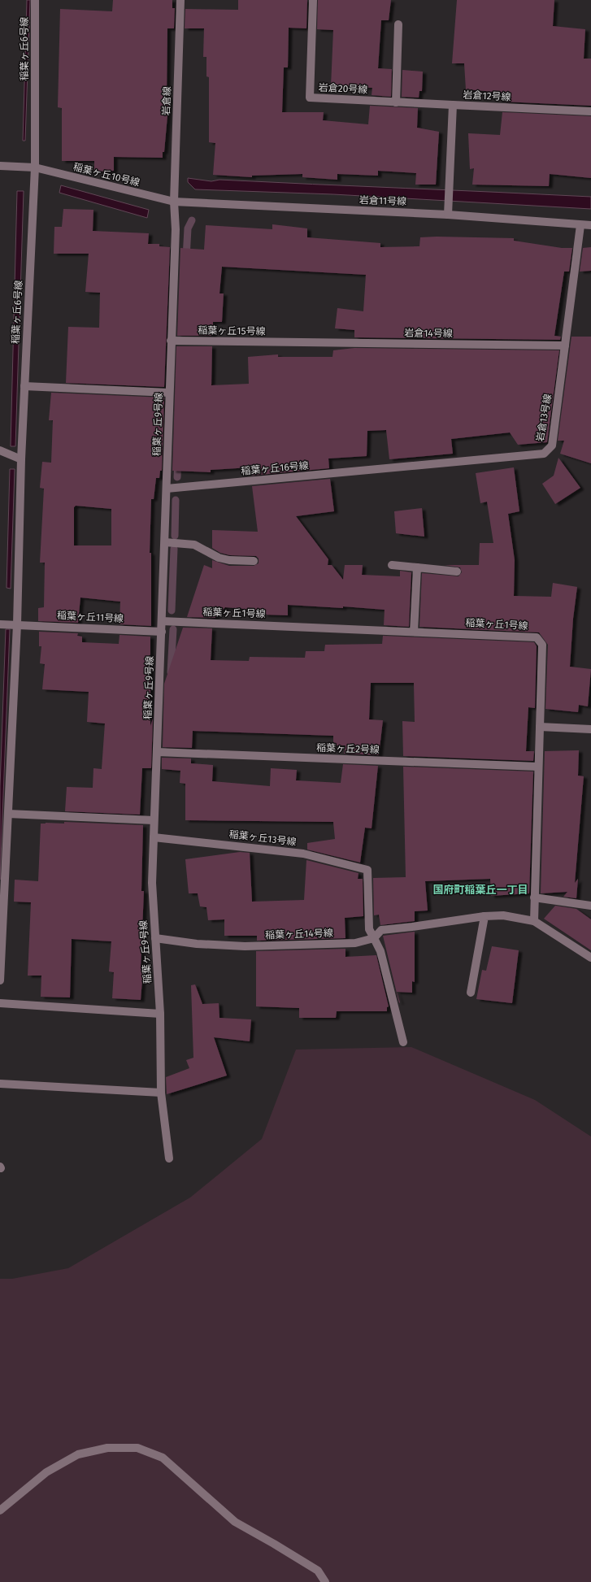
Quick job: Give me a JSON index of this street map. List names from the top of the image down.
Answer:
{
  "streets": {
    "street": [
      "稲葉ヶ丘6号線",
      "岩倉20号線",
      "岩倉12号線",
      "岩倉線",
      "稲葉ヶ丘10号線",
      "岩倉11号線",
      "稲葉ヶ丘15号線",
      "岩倉14号線",
      "岩倉13号線",
      "稲葉ヶ丘9号線",
      "稲葉ヶ丘16号線",
      "稲葉ヶ丘1号線",
      "稲葉ヶ丘11号線",
      "稲葉ヶ丘2号線",
      "稲葉ヶ丘13号線",
      "稲葉ヶ丘14号線"
    ]
  },
  "crossings": [
    ["稲葉ヶ丘6号線", "稲葉ヶ丘10号線"],
    ["稲葉ヶ丘6号線", "稲葉ヶ丘11号線"],
    ["岩倉20号線", "岩倉12号線"],
    ["岩倉12号線", "岩倉11号線"],
    ["岩倉線", "稲葉ヶ丘10号線"],
    ["岩倉線", "岩倉11号線"],
    ["岩倉線", "稲葉ヶ丘9号線"],
    ["稲葉ヶ丘10号線", "岩倉11号線"],
    ["稲葉ヶ丘10号線", "稲葉ヶ丘9号線"],
    ["岩倉11号線", "岩倉13号線"],
    ["岩倉11号線", "稲葉ヶ丘9号線"],
    ["稲葉ヶ丘15号線", "岩倉14号線"],
    ["稲葉ヶ丘15号線", "稲葉ヶ丘9号線"],
    ["岩倉14号線", "岩倉13号線"],
    ["岩倉13号線", "稲葉ヶ丘16号線"],
    ["稲葉ヶ丘9号線", "稲葉ヶ丘16号線"],
    ["稲葉ヶ丘9号線", "稲葉ヶ丘1号線"],
    ["稲葉ヶ丘9号線", "稲葉ヶ丘11号線"],
    ["稲葉ヶ丘9号線", "稲葉ヶ丘2号線"],
    ["稲葉ヶ丘9号線", "稲葉ヶ丘13号線"],
    ["稲葉ヶ丘9号線", "稲葉ヶ丘14号線"],
    ["稲葉ヶ丘1号線", "稲葉ヶ丘2号線"],
    ["稲葉ヶ丘13号線", "稲葉ヶ丘14号線"]
  ],
  "districts": ["国府町稲葉丘一丁目"]
}
